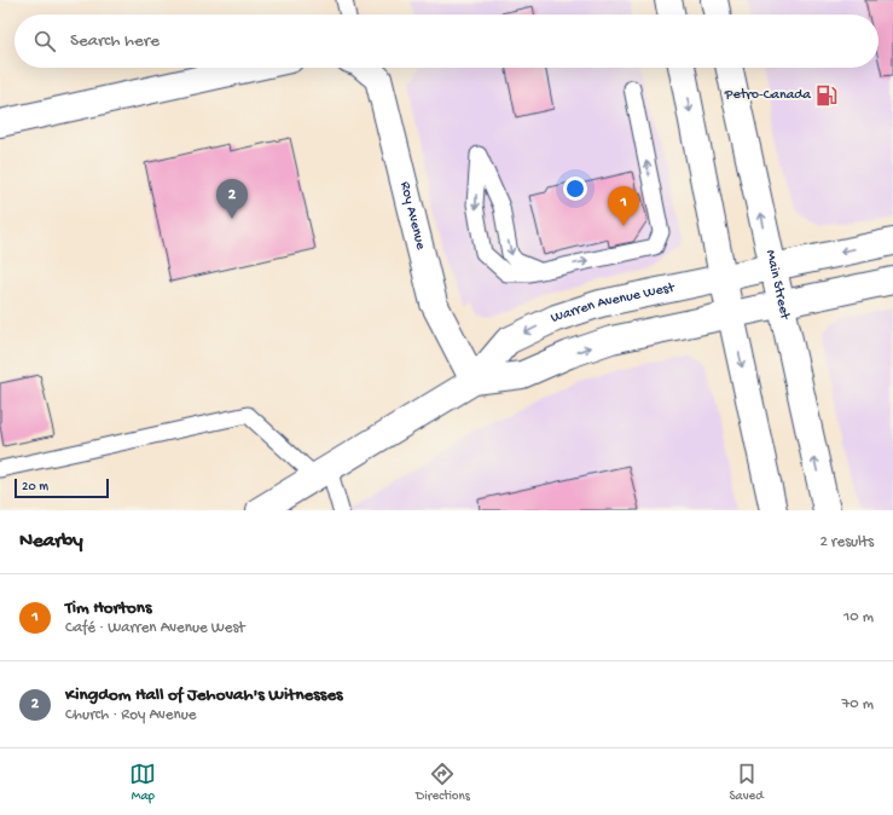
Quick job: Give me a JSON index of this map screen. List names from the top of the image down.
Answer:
{
  "streets": {
    "street": ["Roy Avenue", "Main Street", "Warren Avenue West"]
  },
  "crossings": [
    ["Roy Avenue", "Warren Avenue West"],
    ["Main Street", "Warren Avenue West"]
  ],
  "places": {
    "fuel station": ["Petro-Canada"]
  },
  "scale_bar": "20 m",
  "page": {
    "search": "Search here",
    "pins": ["2", "1"],
    "scale": "20 m",
    "heading": ["Nearby", "2 results"],
    "list": [
      {
        "mark": "1",
        "name": "Tim Hortons",
        "note": "Café · Warren Avenue West",
        "value": "10 m"
      },
      {
        "mark": "2",
        "name": "Kingdom Hall of Jehovah's Witnesses",
        "note": "Church · Roy Avenue",
        "value": "70 m"
      }
    ],
    "nav": ["Map", "Directions", "Saved"]
  }
}
